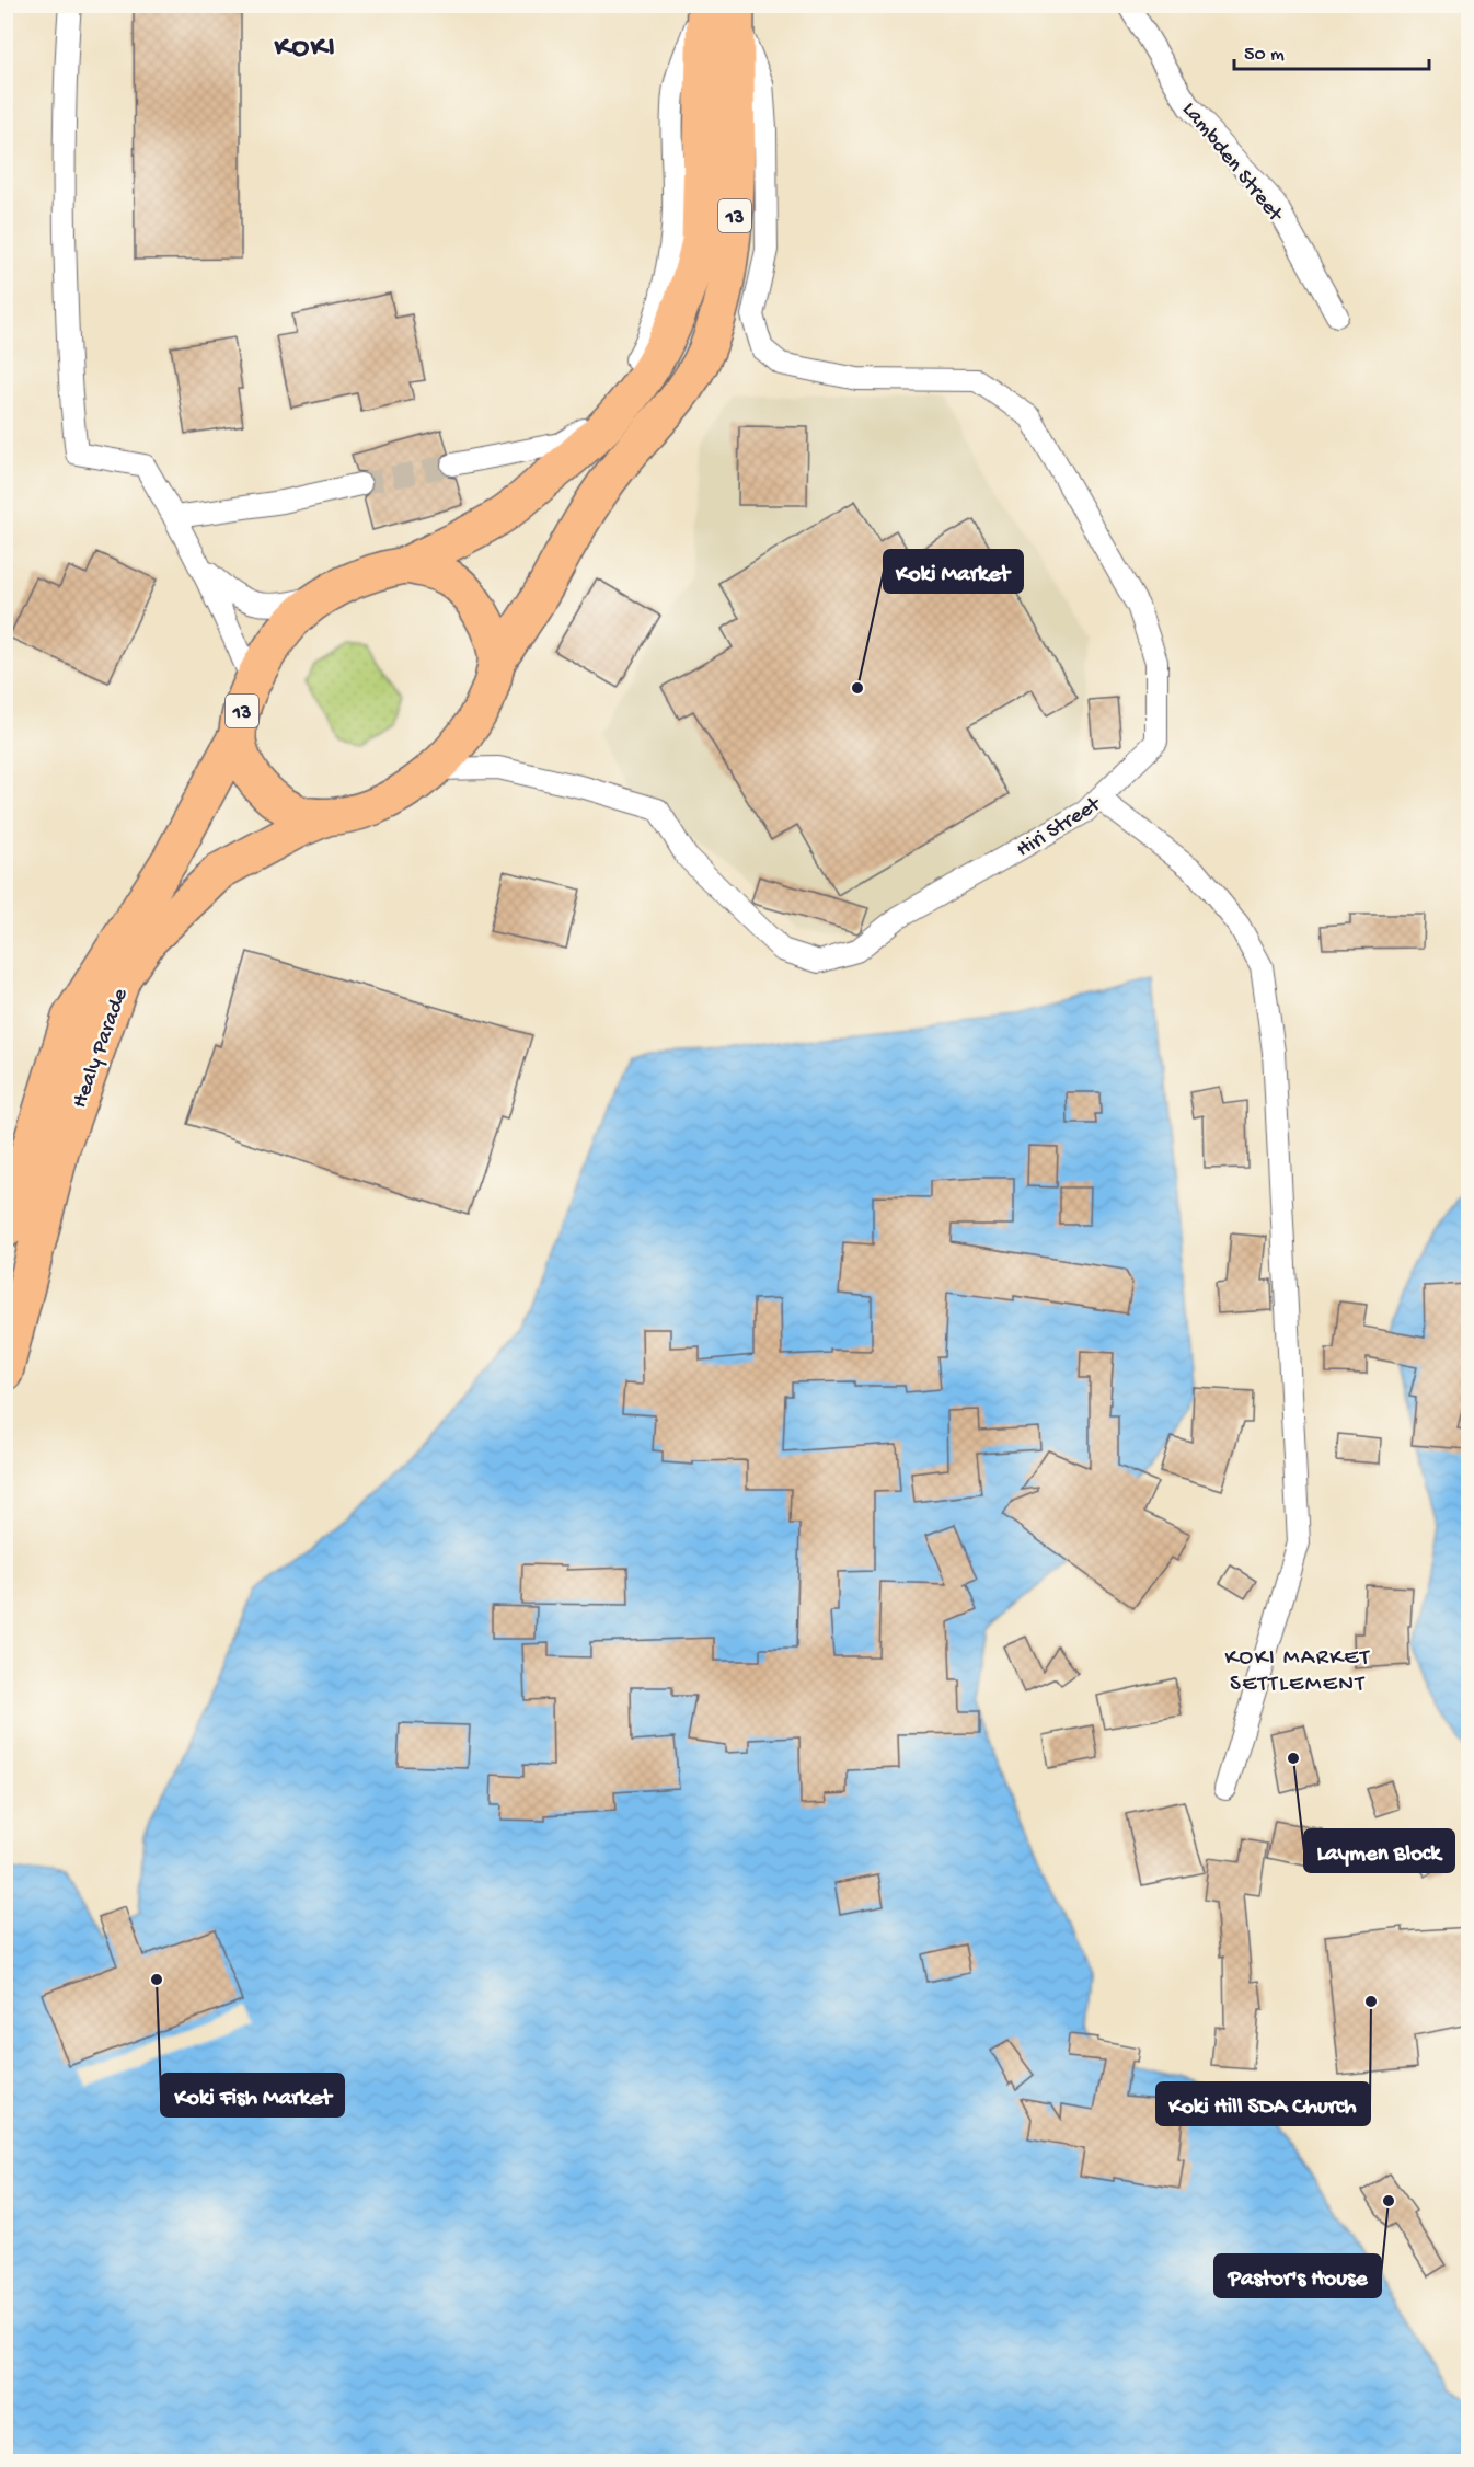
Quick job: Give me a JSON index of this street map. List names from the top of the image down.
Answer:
{
  "streets": {
    "highway": ["13", "Healy Parade"],
    "street": ["Lambden Street", "Hiri Street"]
  },
  "crossings": [
    ["13", "Hiri Street"],
    ["13", "Healy Parade"]
  ],
  "districts": ["KOKI", "KOKI MARKET SETTLEMENT"],
  "places": [
    "Koki Market",
    "Laymen Block",
    "Koki Fish Market",
    "Koki Hill SDA Church",
    "Pastor's House"
  ],
  "scale_bar": "50 m"
}
